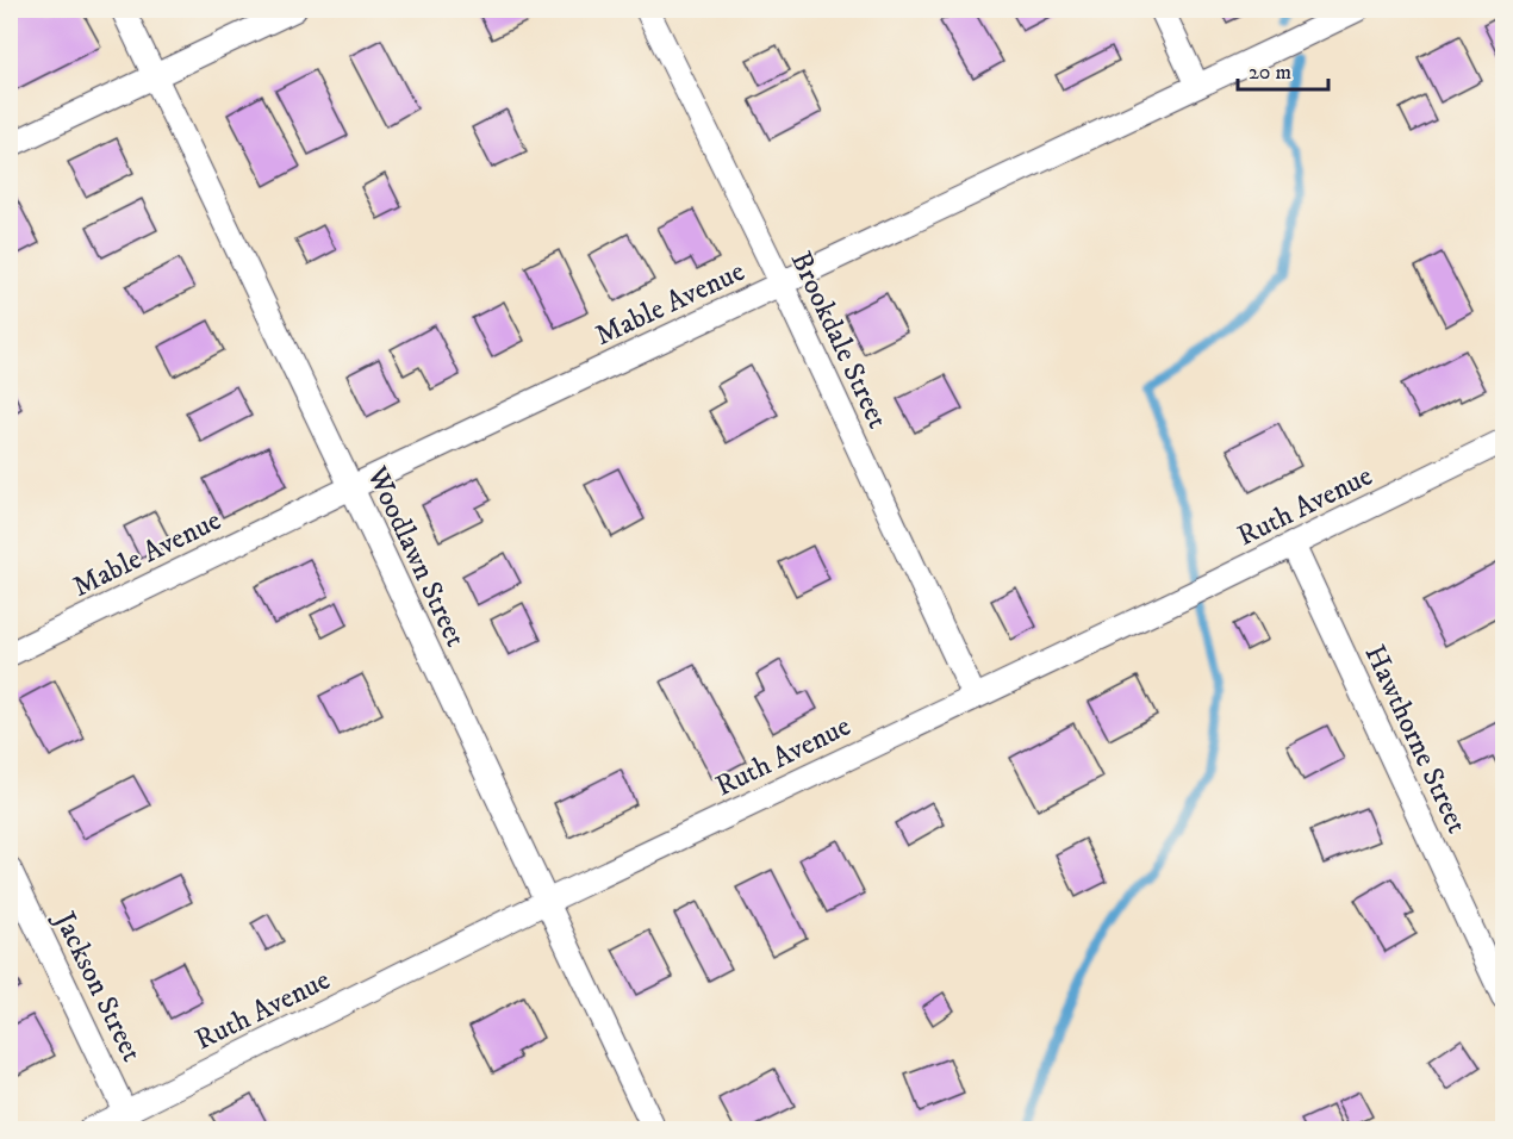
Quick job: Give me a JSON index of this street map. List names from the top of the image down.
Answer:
{
  "streets": {
    "street": [
      "Mable Avenue",
      "Brookdale Street",
      "Ruth Avenue",
      "Woodlawn Street",
      "Hawthorne Street",
      "Jackson Street"
    ]
  },
  "crossings": [
    ["Mable Avenue", "Brookdale Street"],
    ["Mable Avenue", "Woodlawn Street"],
    ["Brookdale Street", "Ruth Avenue"],
    ["Ruth Avenue", "Woodlawn Street"],
    ["Ruth Avenue", "Hawthorne Street"],
    ["Ruth Avenue", "Jackson Street"]
  ],
  "scale_bar": "20 m"
}
